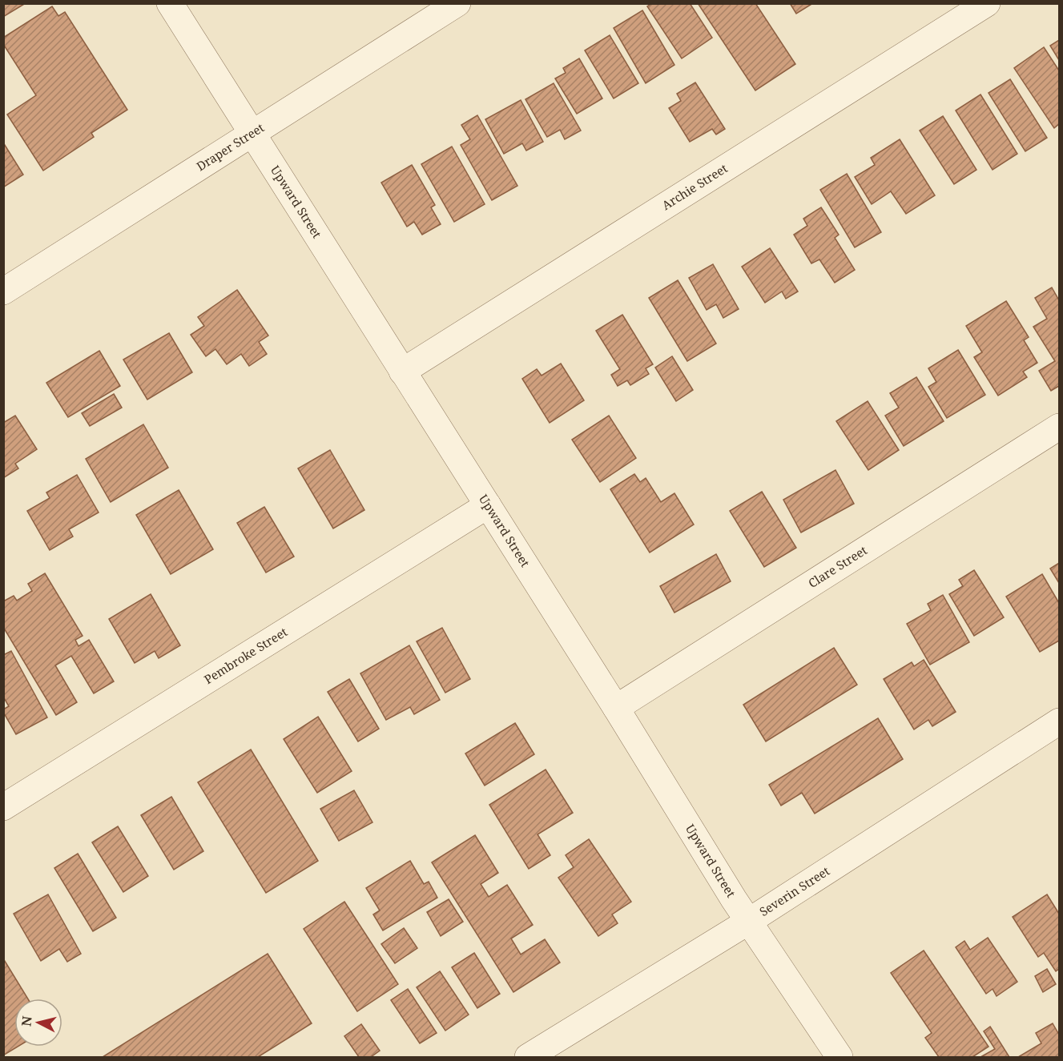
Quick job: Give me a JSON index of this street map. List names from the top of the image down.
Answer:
{
  "streets": {
    "street": [
      "Draper Street",
      "Archie Street",
      "Upward Street",
      "Clare Street",
      "Pembroke Street",
      "Severin Street"
    ]
  },
  "crossings": [
    ["Draper Street", "Upward Street"],
    ["Archie Street", "Upward Street"],
    ["Upward Street", "Clare Street"],
    ["Upward Street", "Pembroke Street"],
    ["Upward Street", "Severin Street"]
  ],
  "north": "left"
}
